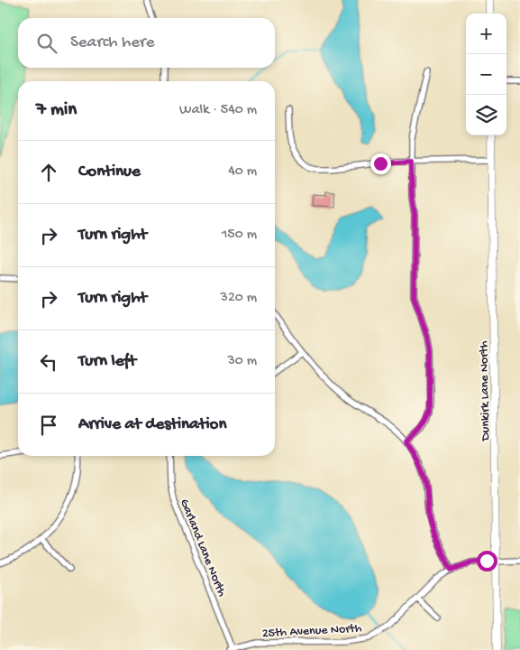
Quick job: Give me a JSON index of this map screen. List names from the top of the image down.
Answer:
{
  "streets": {
    "street": ["Dunkirk Lane North", "Garland Lane North", "25th Avenue North"]
  },
  "crossings": [
    ["Dunkirk Lane North", "25th Avenue North"],
    ["Garland Lane North", "25th Avenue North"]
  ],
  "page": {
    "map_buttons": ["+", "−"],
    "search": "Search here",
    "heading": ["7 min", "Walk · 540 m"],
    "list": [
      ["Continue", "40 m"],
      ["Turn right", "150 m"],
      ["Turn right", "320 m"],
      ["Turn left", "30 m"],
      "Arrive at destination"
    ]
  }
}
